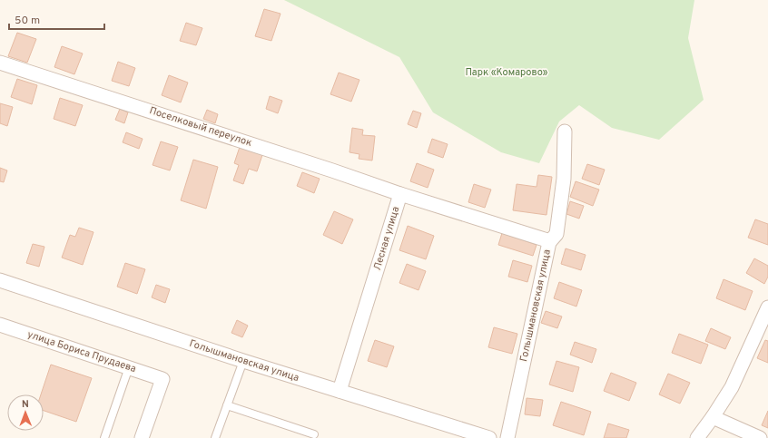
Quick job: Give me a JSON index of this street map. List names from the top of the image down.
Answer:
{
  "streets": {
    "street": [
      "Поселковый переулок",
      "Лесная улица",
      "Голышмановская улица",
      "улица Бориса Прудаева"
    ]
  },
  "crossings": [
    ["Поселковый переулок", "Лесная улица"],
    ["Лесная улица", "Голышмановская улица"]
  ],
  "parks": ["Парк «Комарово»"],
  "scale_bar": "50 m",
  "north": "top"
}
